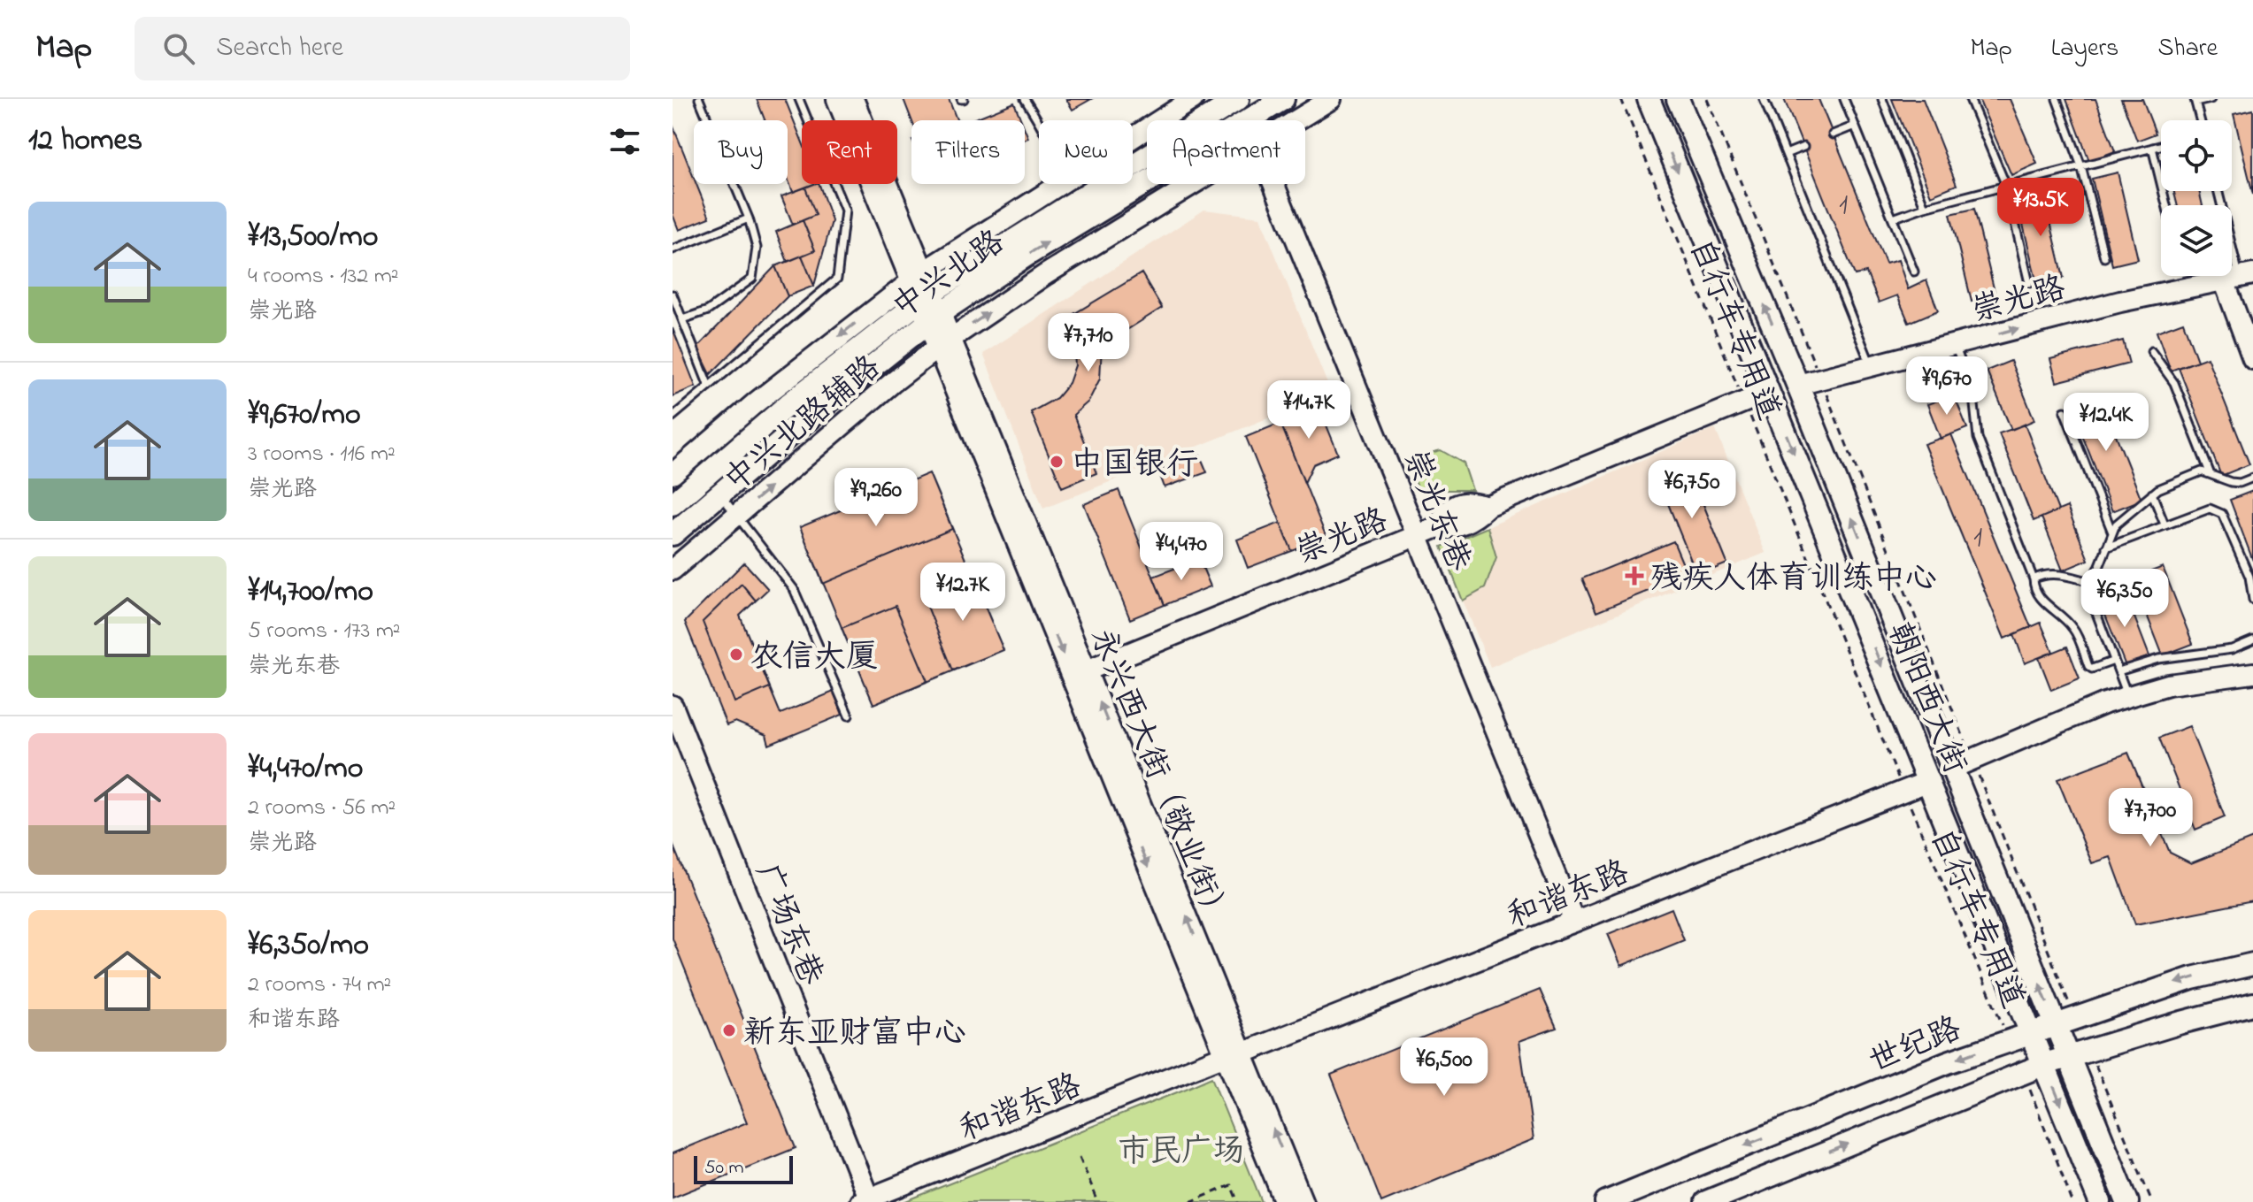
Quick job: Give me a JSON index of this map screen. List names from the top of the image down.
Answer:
{
  "streets": {
    "main road": ["中兴北路", "朝阳西大街", "世纪路"],
    "street": [
      "崇光路",
      "中兴北路辅路",
      "崇光东巷",
      "永兴西大街（敬业街）",
      "和谐东路",
      "广场东巷"
    ],
    "path": ["自行车专用道"]
  },
  "crossings": [
    ["中兴北路", "中兴北路辅路"],
    ["中兴北路", "永兴西大街（敬业街）"],
    ["崇光路", "自行车专用道"],
    ["崇光路", "崇光东巷"],
    ["崇光路", "朝阳西大街"],
    ["崇光路", "永兴西大街（敬业街）"],
    ["自行车专用道", "朝阳西大街"],
    ["自行车专用道", "和谐东路"],
    ["自行车专用道", "世纪路"],
    ["中兴北路辅路", "永兴西大街（敬业街）"],
    ["崇光东巷", "和谐东路"],
    ["朝阳西大街", "和谐东路"],
    ["朝阳西大街", "世纪路"],
    ["永兴西大街（敬业街）", "和谐东路"],
    ["和谐东路", "广场东巷"]
  ],
  "parks": ["市民广场"],
  "places": {
    "other": ["中国银行", "农信大厦", "新东亚财富中心"],
    "health": ["残疾人体育训练中心"]
  },
  "house_numbers": ["1", "1"],
  "scale_bar": "50 m",
  "page": {
    "header": "Map",
    "search": "Search here",
    "nav": ["Map", "Layers", "Share"],
    "heading": "12 homes",
    "chip": [
      "Buy",
      "Rent",
      "Filters",
      "New",
      "Apartment"
    ],
    "price": [
      "¥13.5K",
      "¥7,710",
      "¥9,670",
      "¥14.7K",
      "¥12.4K",
      "¥6,750",
      "¥9,260",
      "¥4,470",
      "¥12.7K",
      "¥6,350",
      "¥7,700",
      "¥6,500"
    ],
    "list": [
      {
        "name": "¥13,500/mo",
        "note": "4 rooms · 132 m² · 崇光路"
      },
      {
        "name": "¥9,670/mo",
        "note": "3 rooms · 116 m² · 崇光路"
      },
      {
        "name": "¥14,700/mo",
        "note": "5 rooms · 173 m² · 崇光东巷"
      },
      {
        "name": "¥4,470/mo",
        "note": "2 rooms · 56 m² · 崇光路"
      },
      {
        "name": "¥6,350/mo",
        "note": "2 rooms · 74 m² · 和谐东路"
      }
    ],
    "scale": "50 m"
  }
}
